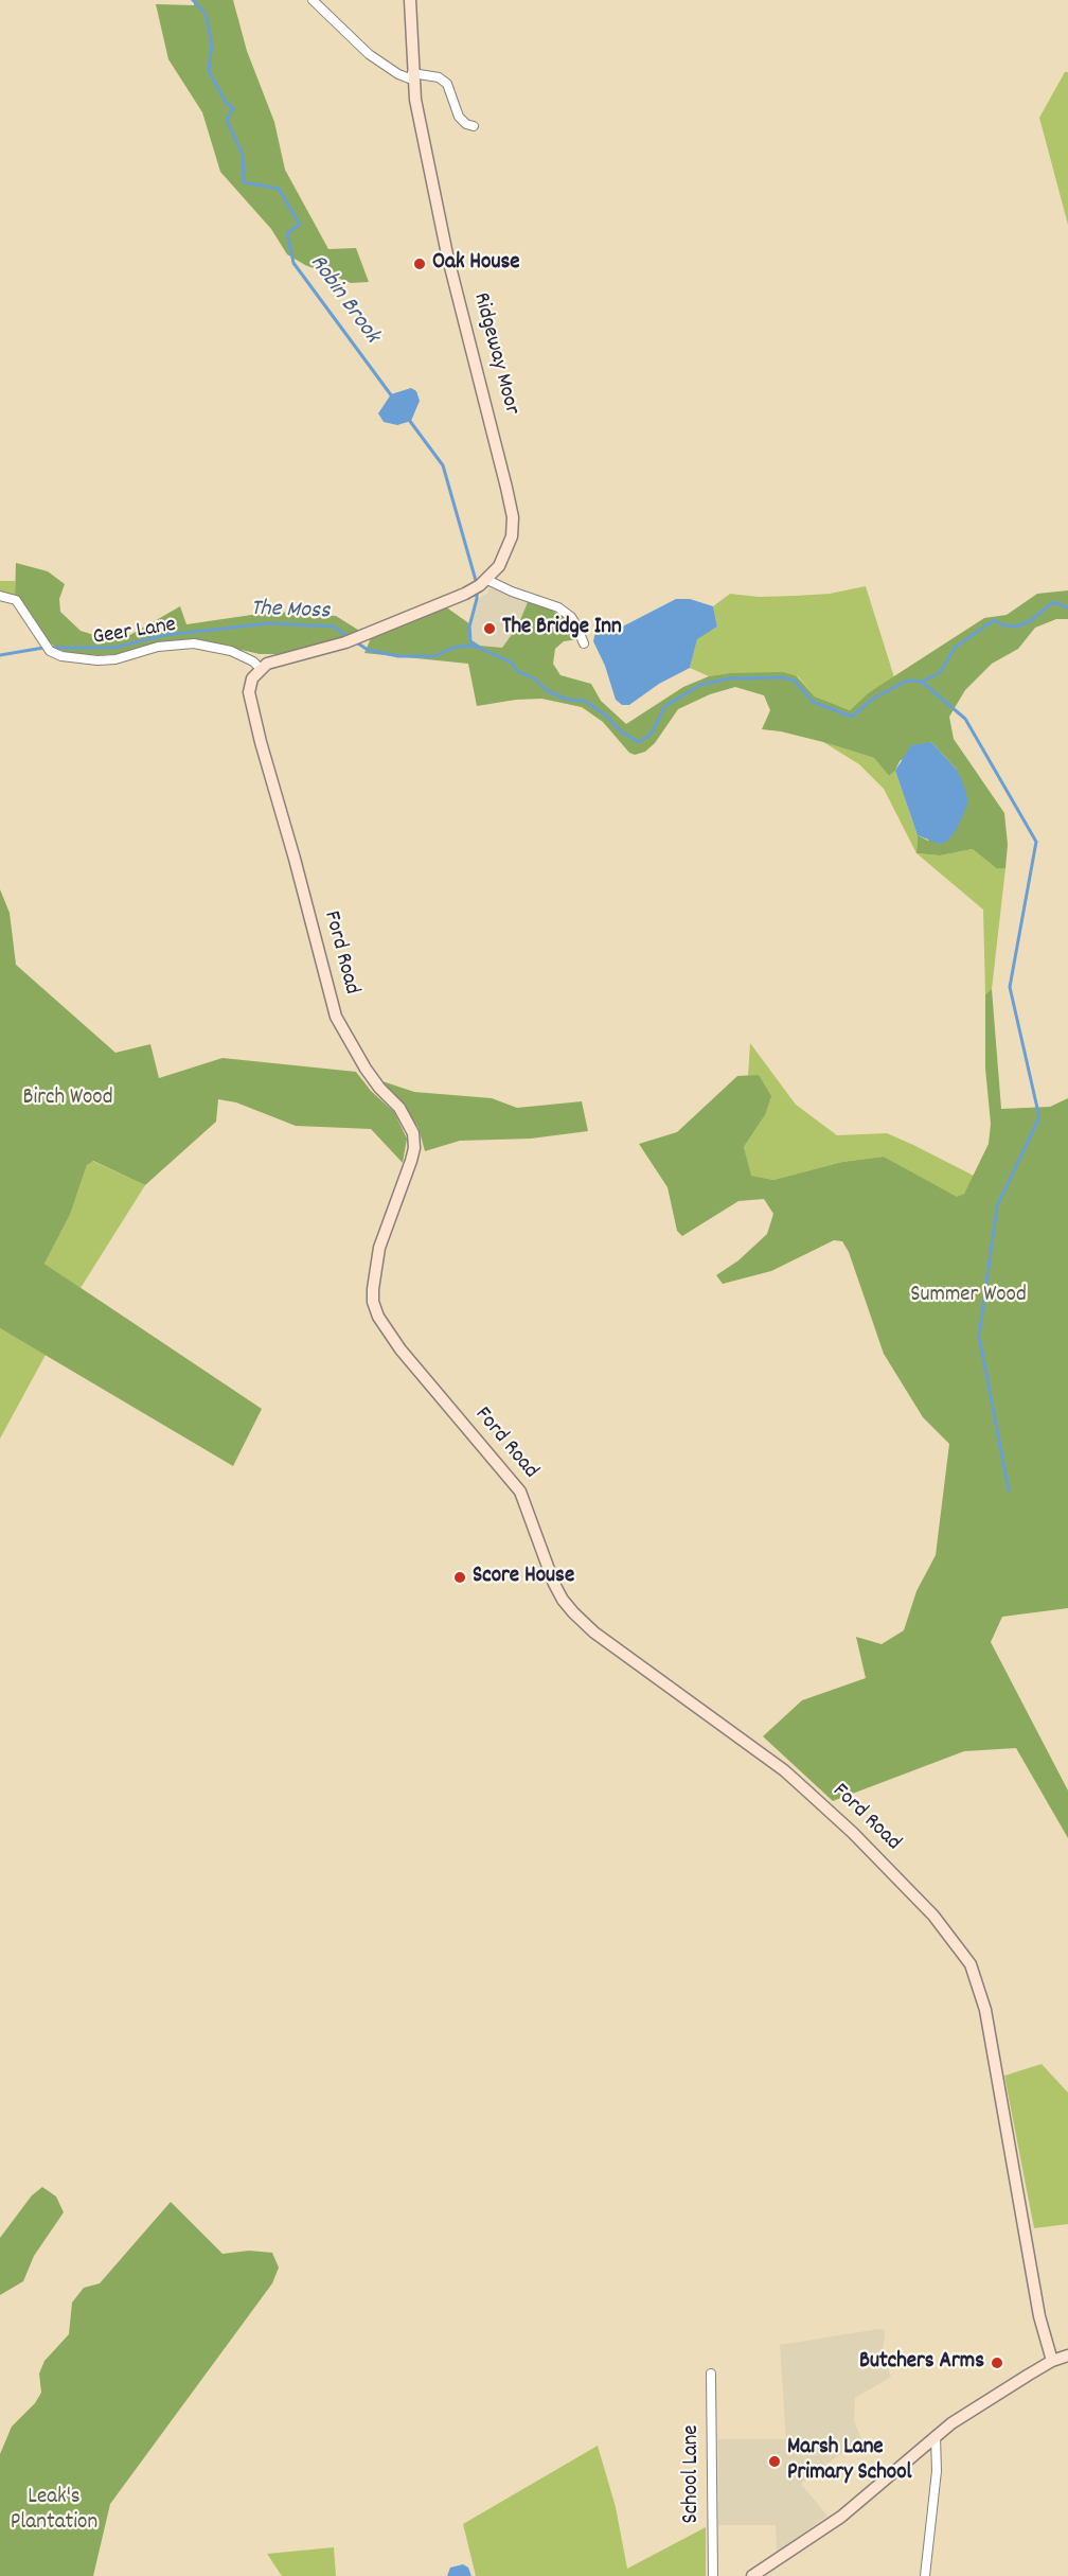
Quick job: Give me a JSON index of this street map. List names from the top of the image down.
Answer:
{
  "streets": {
    "street": [
      "Ridgeway Moor",
      "Geer Lane",
      "Ford Road",
      "School Lane"
    ]
  },
  "crossings": [
    ["Geer Lane", "Ford Road"]
  ],
  "water": ["Robin Brook", "The Moss"],
  "parks": ["Birch Wood", "Summer Wood", "Leak's Plantation"],
  "places": [
    "Oak House",
    "The Bridge Inn",
    "Score House",
    "Butchers Arms",
    "Marsh Lane Primary School"
  ]
}
